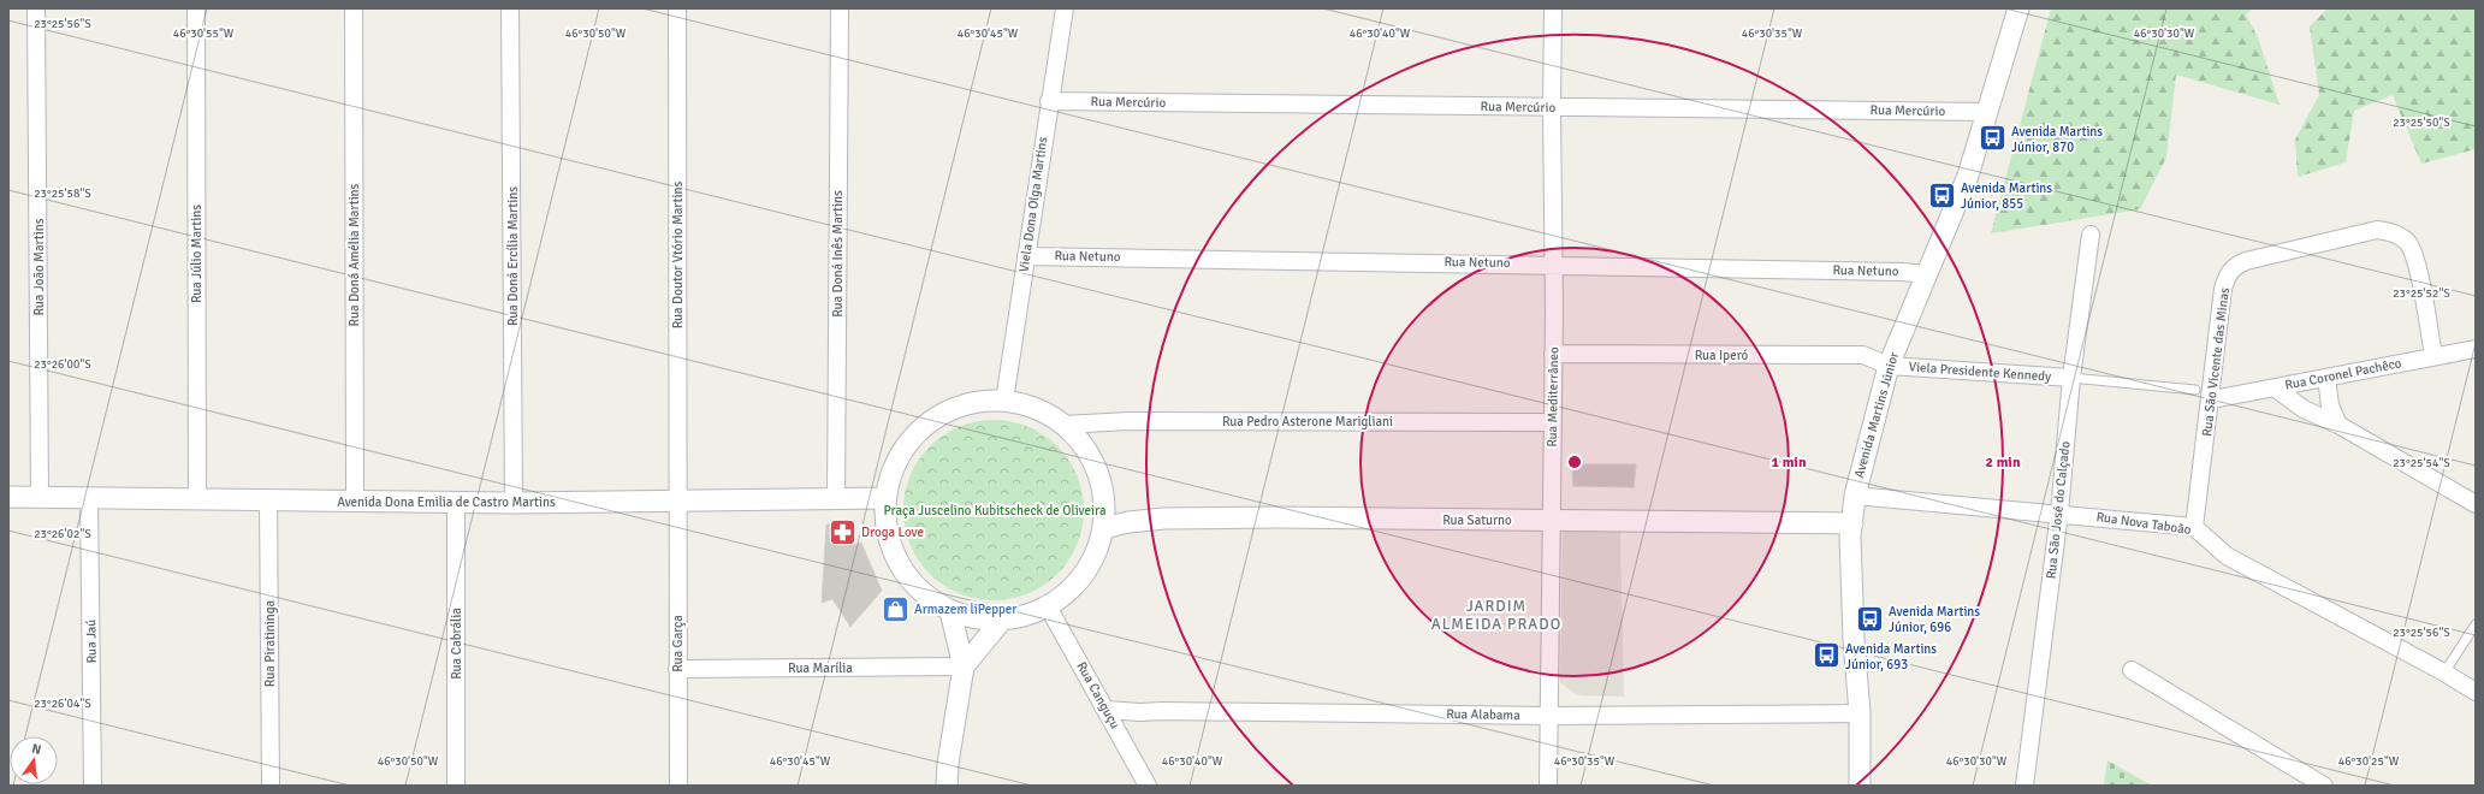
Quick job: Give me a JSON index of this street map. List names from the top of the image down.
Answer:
{
  "streets": {
    "street": [
      "Rua Mercúrio",
      "Viela Dona Olga Martins",
      "Rua Júlio Martins",
      "Rua Doná Inês Martins",
      "Rua Doná Amélia Martins",
      "Rua Doutor Vtório Martins",
      "Rua Doná Ercília Martins",
      "Rua Netuno",
      "Rua João Martins",
      "Rua Iperó",
      "Rua São Vicente das Minas",
      "Viela Presidente Kennedy",
      "Rua Coronel Pachêco",
      "Rua Mediterrâneo",
      "Avenida Martins Júnior",
      "Rua Pedro Asterone Marigliani",
      "Avenida Dona Emilia de Castro Martins",
      "Rua São José do Calçado",
      "Rua Saturno",
      "Rua Nova Taboão",
      "Rua Jaú",
      "Rua Piratininga",
      "Rua Cabrália",
      "Rua Garça",
      "Rua Marília",
      "Rua Canguçu",
      "Rua Alabama"
    ]
  },
  "crossings": [
    ["Rua Mercúrio", "Viela Dona Olga Martins"],
    ["Rua Mercúrio", "Rua Mediterrâneo"],
    ["Rua Mercúrio", "Avenida Martins Júnior"],
    ["Viela Dona Olga Martins", "Rua Netuno"],
    ["Rua Júlio Martins", "Avenida Dona Emilia de Castro Martins"],
    ["Rua Doná Inês Martins", "Avenida Dona Emilia de Castro Martins"],
    ["Rua Doná Amélia Martins", "Avenida Dona Emilia de Castro Martins"],
    ["Rua Doutor Vtório Martins", "Avenida Dona Emilia de Castro Martins"],
    ["Rua Doutor Vtório Martins", "Rua Garça"],
    ["Rua Doná Ercília Martins", "Avenida Dona Emilia de Castro Martins"],
    ["Rua Netuno", "Rua Mediterrâneo"],
    ["Rua Netuno", "Avenida Martins Júnior"],
    ["Rua João Martins", "Avenida Dona Emilia de Castro Martins"],
    ["Rua Iperó", "Viela Presidente Kennedy"],
    ["Rua Iperó", "Rua Mediterrâneo"],
    ["Rua Iperó", "Avenida Martins Júnior"],
    ["Rua São Vicente das Minas", "Rua Coronel Pachêco"],
    ["Rua São Vicente das Minas", "Rua Nova Taboão"],
    ["Viela Presidente Kennedy", "Avenida Martins Júnior"],
    ["Viela Presidente Kennedy", "Rua São José do Calçado"],
    ["Rua Mediterrâneo", "Rua Pedro Asterone Marigliani"],
    ["Rua Mediterrâneo", "Rua Saturno"],
    ["Rua Mediterrâneo", "Rua Alabama"],
    ["Avenida Martins Júnior", "Rua Saturno"],
    ["Avenida Martins Júnior", "Rua Nova Taboão"],
    ["Avenida Martins Júnior", "Rua Alabama"],
    ["Avenida Dona Emilia de Castro Martins", "Rua Jaú"],
    ["Avenida Dona Emilia de Castro Martins", "Rua Piratininga"],
    ["Avenida Dona Emilia de Castro Martins", "Rua Cabrália"],
    ["Avenida Dona Emilia de Castro Martins", "Rua Garça"],
    ["Rua São José do Calçado", "Rua Nova Taboão"],
    ["Rua Garça", "Rua Marília"],
    ["Rua Canguçu", "Rua Alabama"]
  ],
  "districts": ["JARDIM ALMEIDA PRADO"],
  "parks": ["Praça Juscelino Kubitscheck de Oliveira"],
  "places": {
    "bus stop": [
      "Avenida Martins Júnior, 870",
      "Avenida Martins Júnior, 855",
      "Avenida Martins Júnior, 696",
      "Avenida Martins Júnior, 693"
    ],
    "pharmacy": ["Droga Love"],
    "shop": ["Armazem liPepper"]
  },
  "north": "top",
  "coordinates": [
    "23°25'56\"S",
    "46°30'55\"W",
    "46°30'50\"W",
    "46°30'45\"W",
    "46°30'40\"W",
    "46°30'35\"W",
    "46°30'30\"W",
    "23°25'50\"S",
    "23°25'58\"S",
    "23°25'52\"S",
    "23°26'00\"S",
    "23°25'54\"S",
    "23°26'02\"S",
    "23°26'04\"S",
    "46°30'25\"W"
  ],
  "rings": ["1 min", "2 min"]
}
